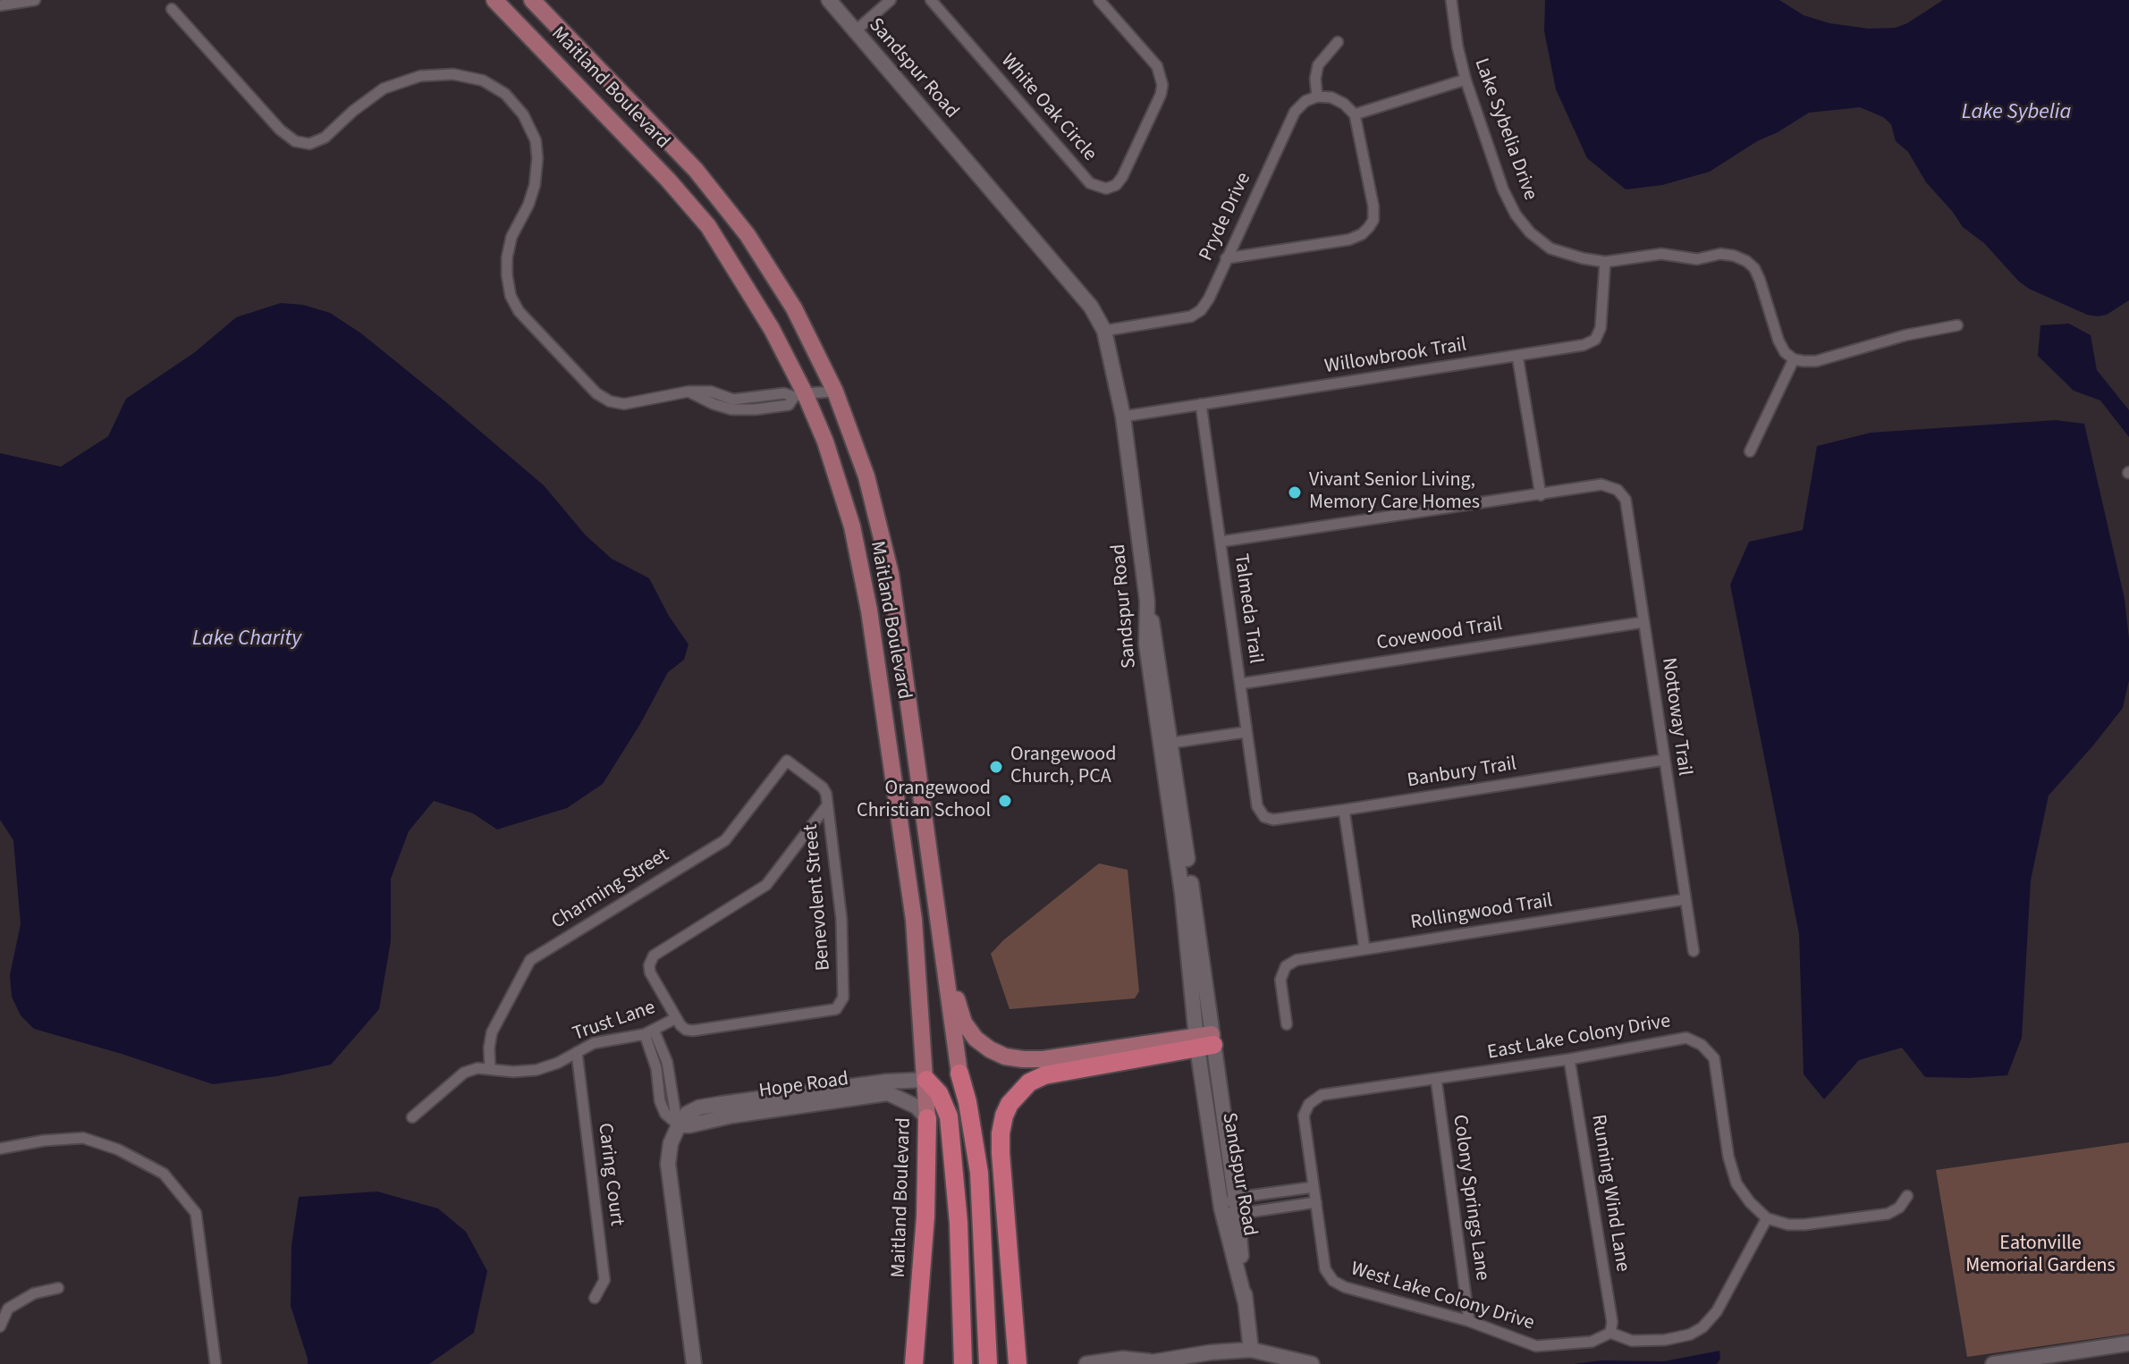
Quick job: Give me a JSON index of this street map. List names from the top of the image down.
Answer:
{
  "streets": {
    "highway": ["Maitland Boulevard"],
    "main road": ["Sandspur Road", "Hope Road"],
    "street": [
      "White Oak Circle",
      "Lake Sybelia Drive",
      "Pryde Drive",
      "Willowbrook Trail",
      "Talmeda Trail",
      "Covewood Trail",
      "Nottoway Trail",
      "Banbury Trail",
      "Charming Street",
      "Benevolent Street",
      "Rollingwood Trail",
      "Trust Lane",
      "East Lake Colony Drive",
      "Caring Court",
      "Running Wind Lane",
      "Colony Springs Lane",
      "West Lake Colony Drive"
    ]
  },
  "crossings": [
    ["Sandspur Road", "Pryde Drive"],
    ["Sandspur Road", "Willowbrook Trail"],
    ["Maitland Boulevard", "Hope Road"],
    ["Lake Sybelia Drive", "Willowbrook Trail"],
    ["Willowbrook Trail", "Talmeda Trail"],
    ["Talmeda Trail", "Covewood Trail"],
    ["Talmeda Trail", "Banbury Trail"],
    ["Covewood Trail", "Nottoway Trail"],
    ["Nottoway Trail", "Banbury Trail"],
    ["Nottoway Trail", "Rollingwood Trail"],
    ["Charming Street", "Benevolent Street"],
    ["Charming Street", "Trust Lane"],
    ["Benevolent Street", "Trust Lane"],
    ["Trust Lane", "Caring Court"],
    ["East Lake Colony Drive", "Running Wind Lane"],
    ["East Lake Colony Drive", "Colony Springs Lane"],
    ["East Lake Colony Drive", "West Lake Colony Drive"],
    ["Running Wind Lane", "West Lake Colony Drive"],
    ["Colony Springs Lane", "West Lake Colony Drive"]
  ],
  "water": ["Lake Sybelia", "Lake Charity"],
  "parks": ["Eatonville Memorial Gardens"],
  "places": ["Vivant Senior Living, Memory Care Homes", "Orangewood Church, PCA", "Orangewood Christian School"]
}
